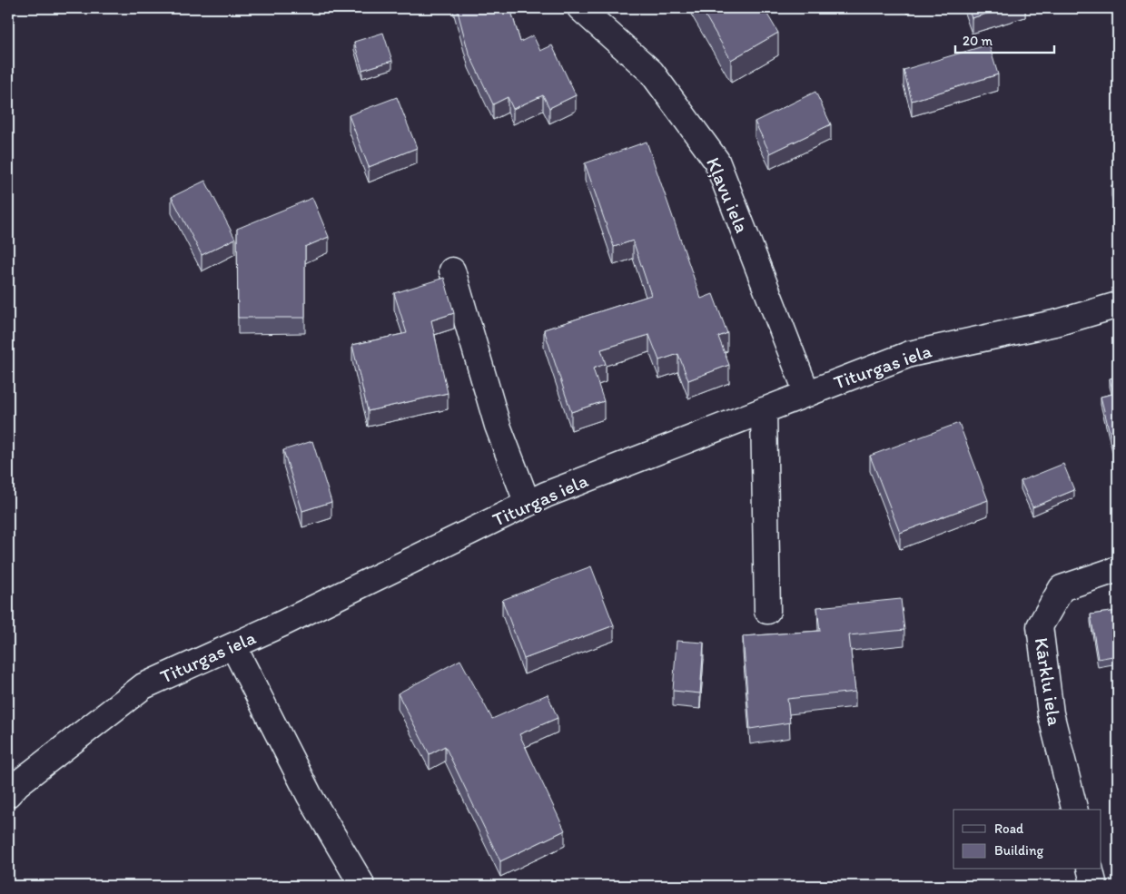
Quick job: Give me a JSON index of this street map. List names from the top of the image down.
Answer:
{
  "streets": {
    "street": ["Kļavu iela", "Titurgas iela", "Kārklu iela"]
  },
  "crossings": [
    ["Kļavu iela", "Titurgas iela"]
  ],
  "legend": ["Road", "Building"],
  "scale_bar": "20 m"
}
